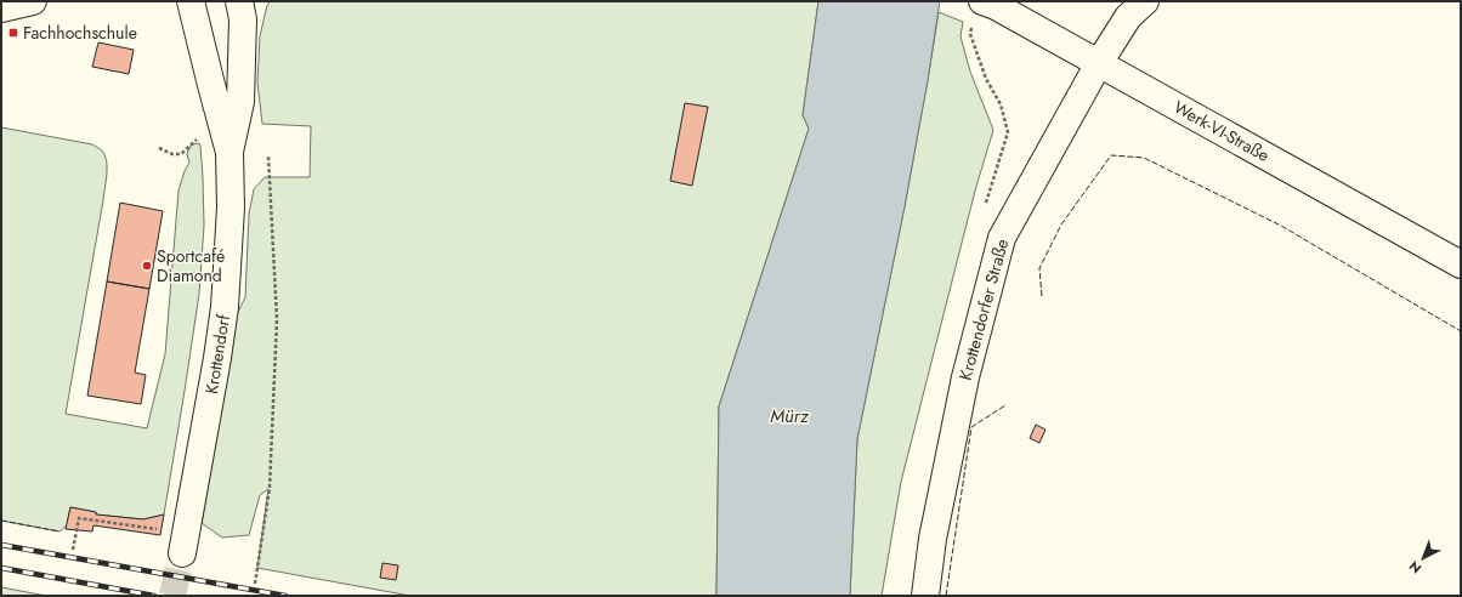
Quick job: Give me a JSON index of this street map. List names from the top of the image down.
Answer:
{
  "streets": {
    "street": ["Werk-VI-Straße", "Krottendorfer Straße", "Krottendorf"]
  },
  "crossings": [
    ["Werk-VI-Straße", "Krottendorfer Straße"]
  ],
  "water": ["Mürz"],
  "places": {
    "transit": ["Fachhochschule"],
    "other": ["Sportcafé Diamond"]
  },
  "north": "bottom left"
}
